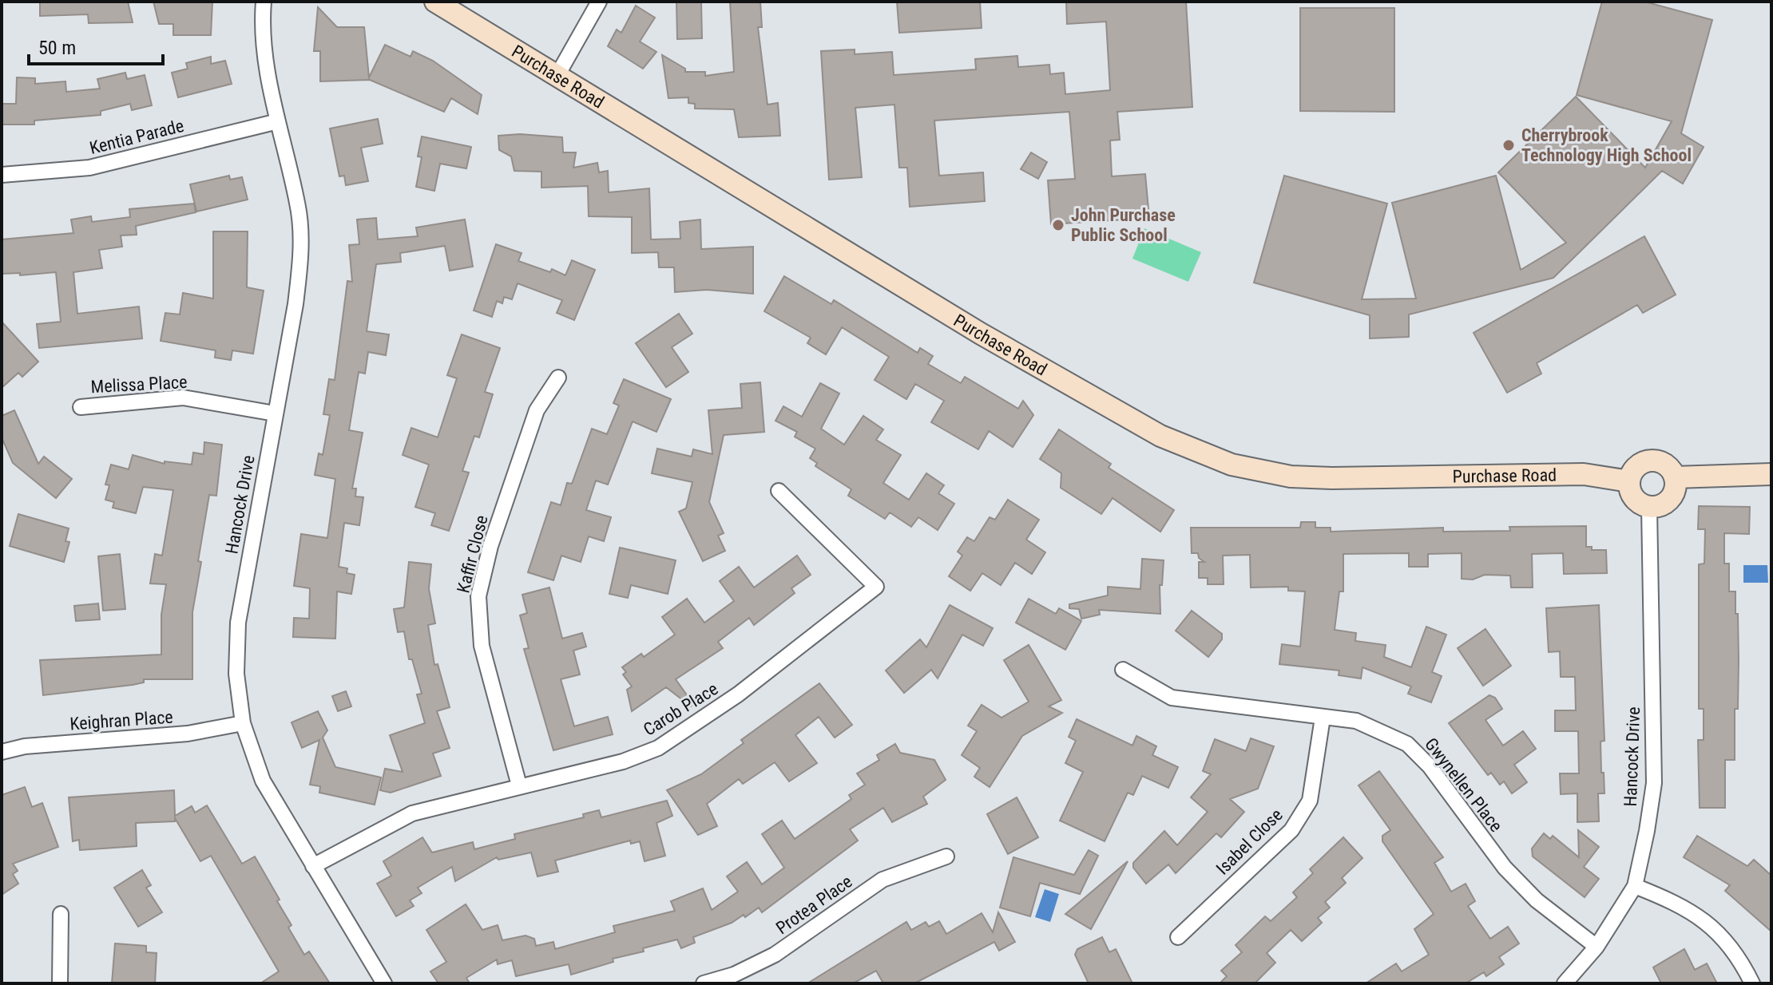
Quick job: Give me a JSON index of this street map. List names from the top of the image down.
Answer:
{
  "streets": {
    "main road": ["Purchase Road"],
    "street": [
      "Kentia Parade",
      "Melissa Place",
      "Hancock Drive",
      "Kaffir Close",
      "Carob Place",
      "Keighran Place",
      "Gwynellen Place",
      "Isabel Close",
      "Protea Place"
    ]
  },
  "crossings": [
    ["Purchase Road", "Hancock Drive"],
    ["Kentia Parade", "Hancock Drive"],
    ["Melissa Place", "Hancock Drive"],
    ["Hancock Drive", "Carob Place"],
    ["Hancock Drive", "Keighran Place"],
    ["Hancock Drive", "Gwynellen Place"],
    ["Kaffir Close", "Carob Place"],
    ["Gwynellen Place", "Isabel Close"]
  ],
  "places": ["Cherrybrook Technology High School", "John Purchase Public School"],
  "scale_bar": "50 m"
}
